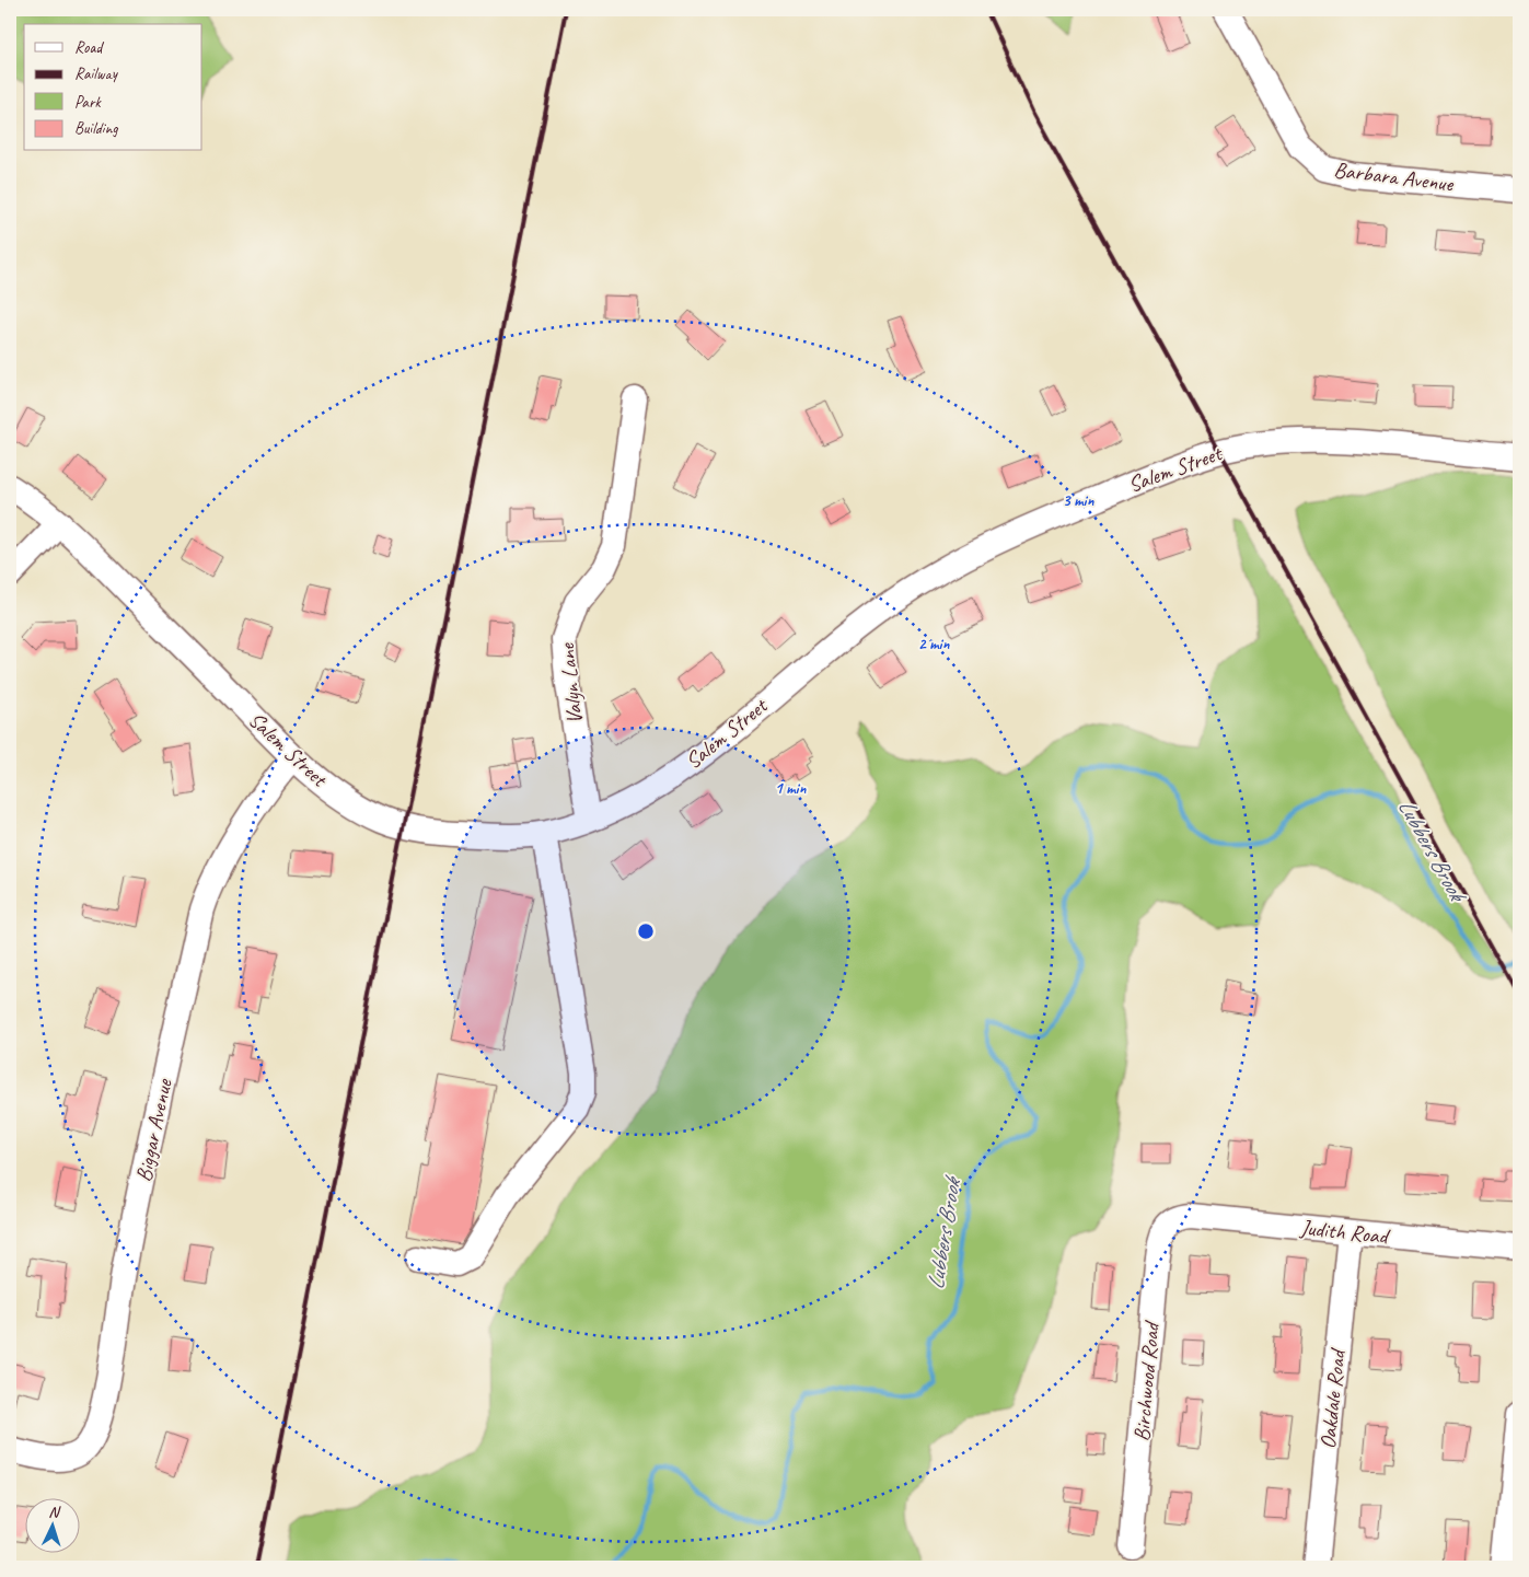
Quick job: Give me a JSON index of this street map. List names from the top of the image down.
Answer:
{
  "streets": {
    "street": [
      "Barbara Avenue",
      "Salem Street",
      "Valyn Lane",
      "Biggar Avenue",
      "Judith Road",
      "Birchwood Road",
      "Oakdale Road"
    ]
  },
  "crossings": [
    ["Salem Street", "Valyn Lane"],
    ["Salem Street", "Biggar Avenue"],
    ["Judith Road", "Birchwood Road"],
    ["Judith Road", "Oakdale Road"]
  ],
  "water": ["Lubbers Brook"],
  "legend": [
    "Road",
    "Railway",
    "Park",
    "Building"
  ],
  "north": "top",
  "rings": ["3 min", "2 min", "1 min"]
}
